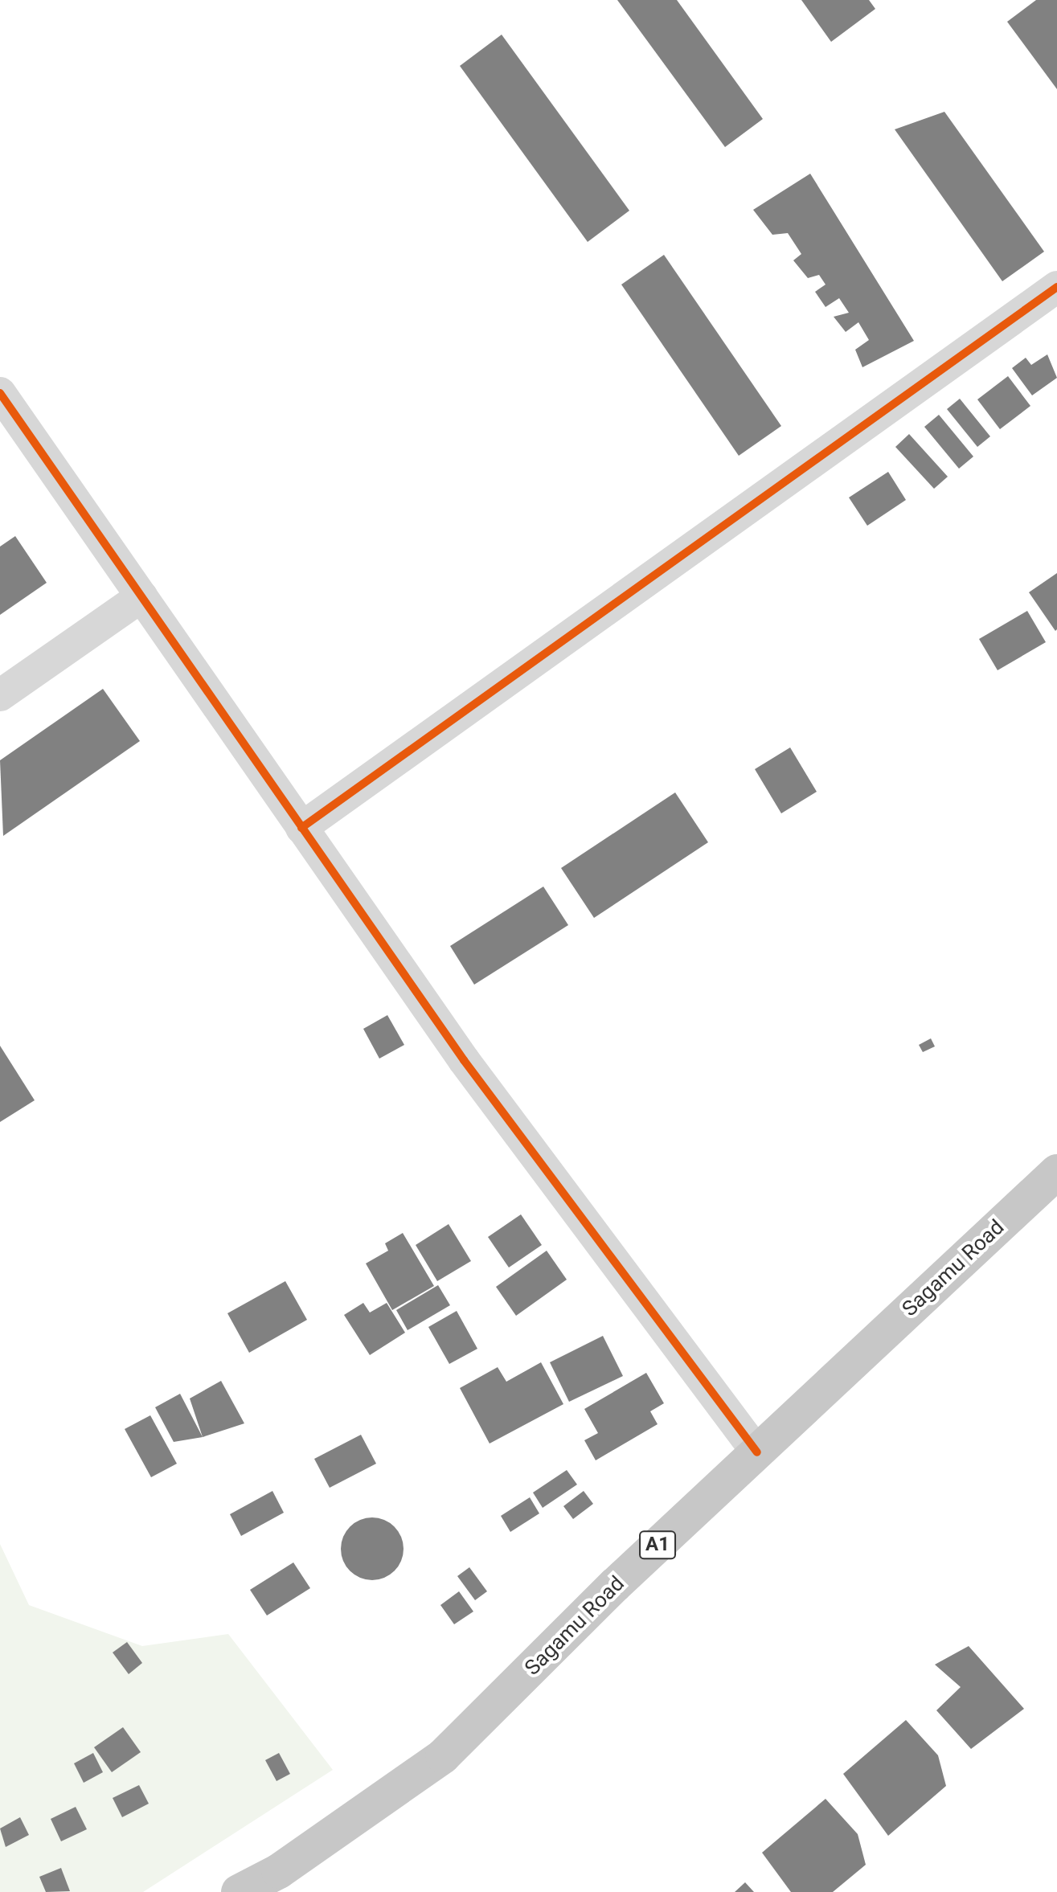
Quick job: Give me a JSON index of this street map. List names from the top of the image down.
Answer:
{
  "streets": {
    "highway": ["Sagamu Road", "A1"]
  }
}
